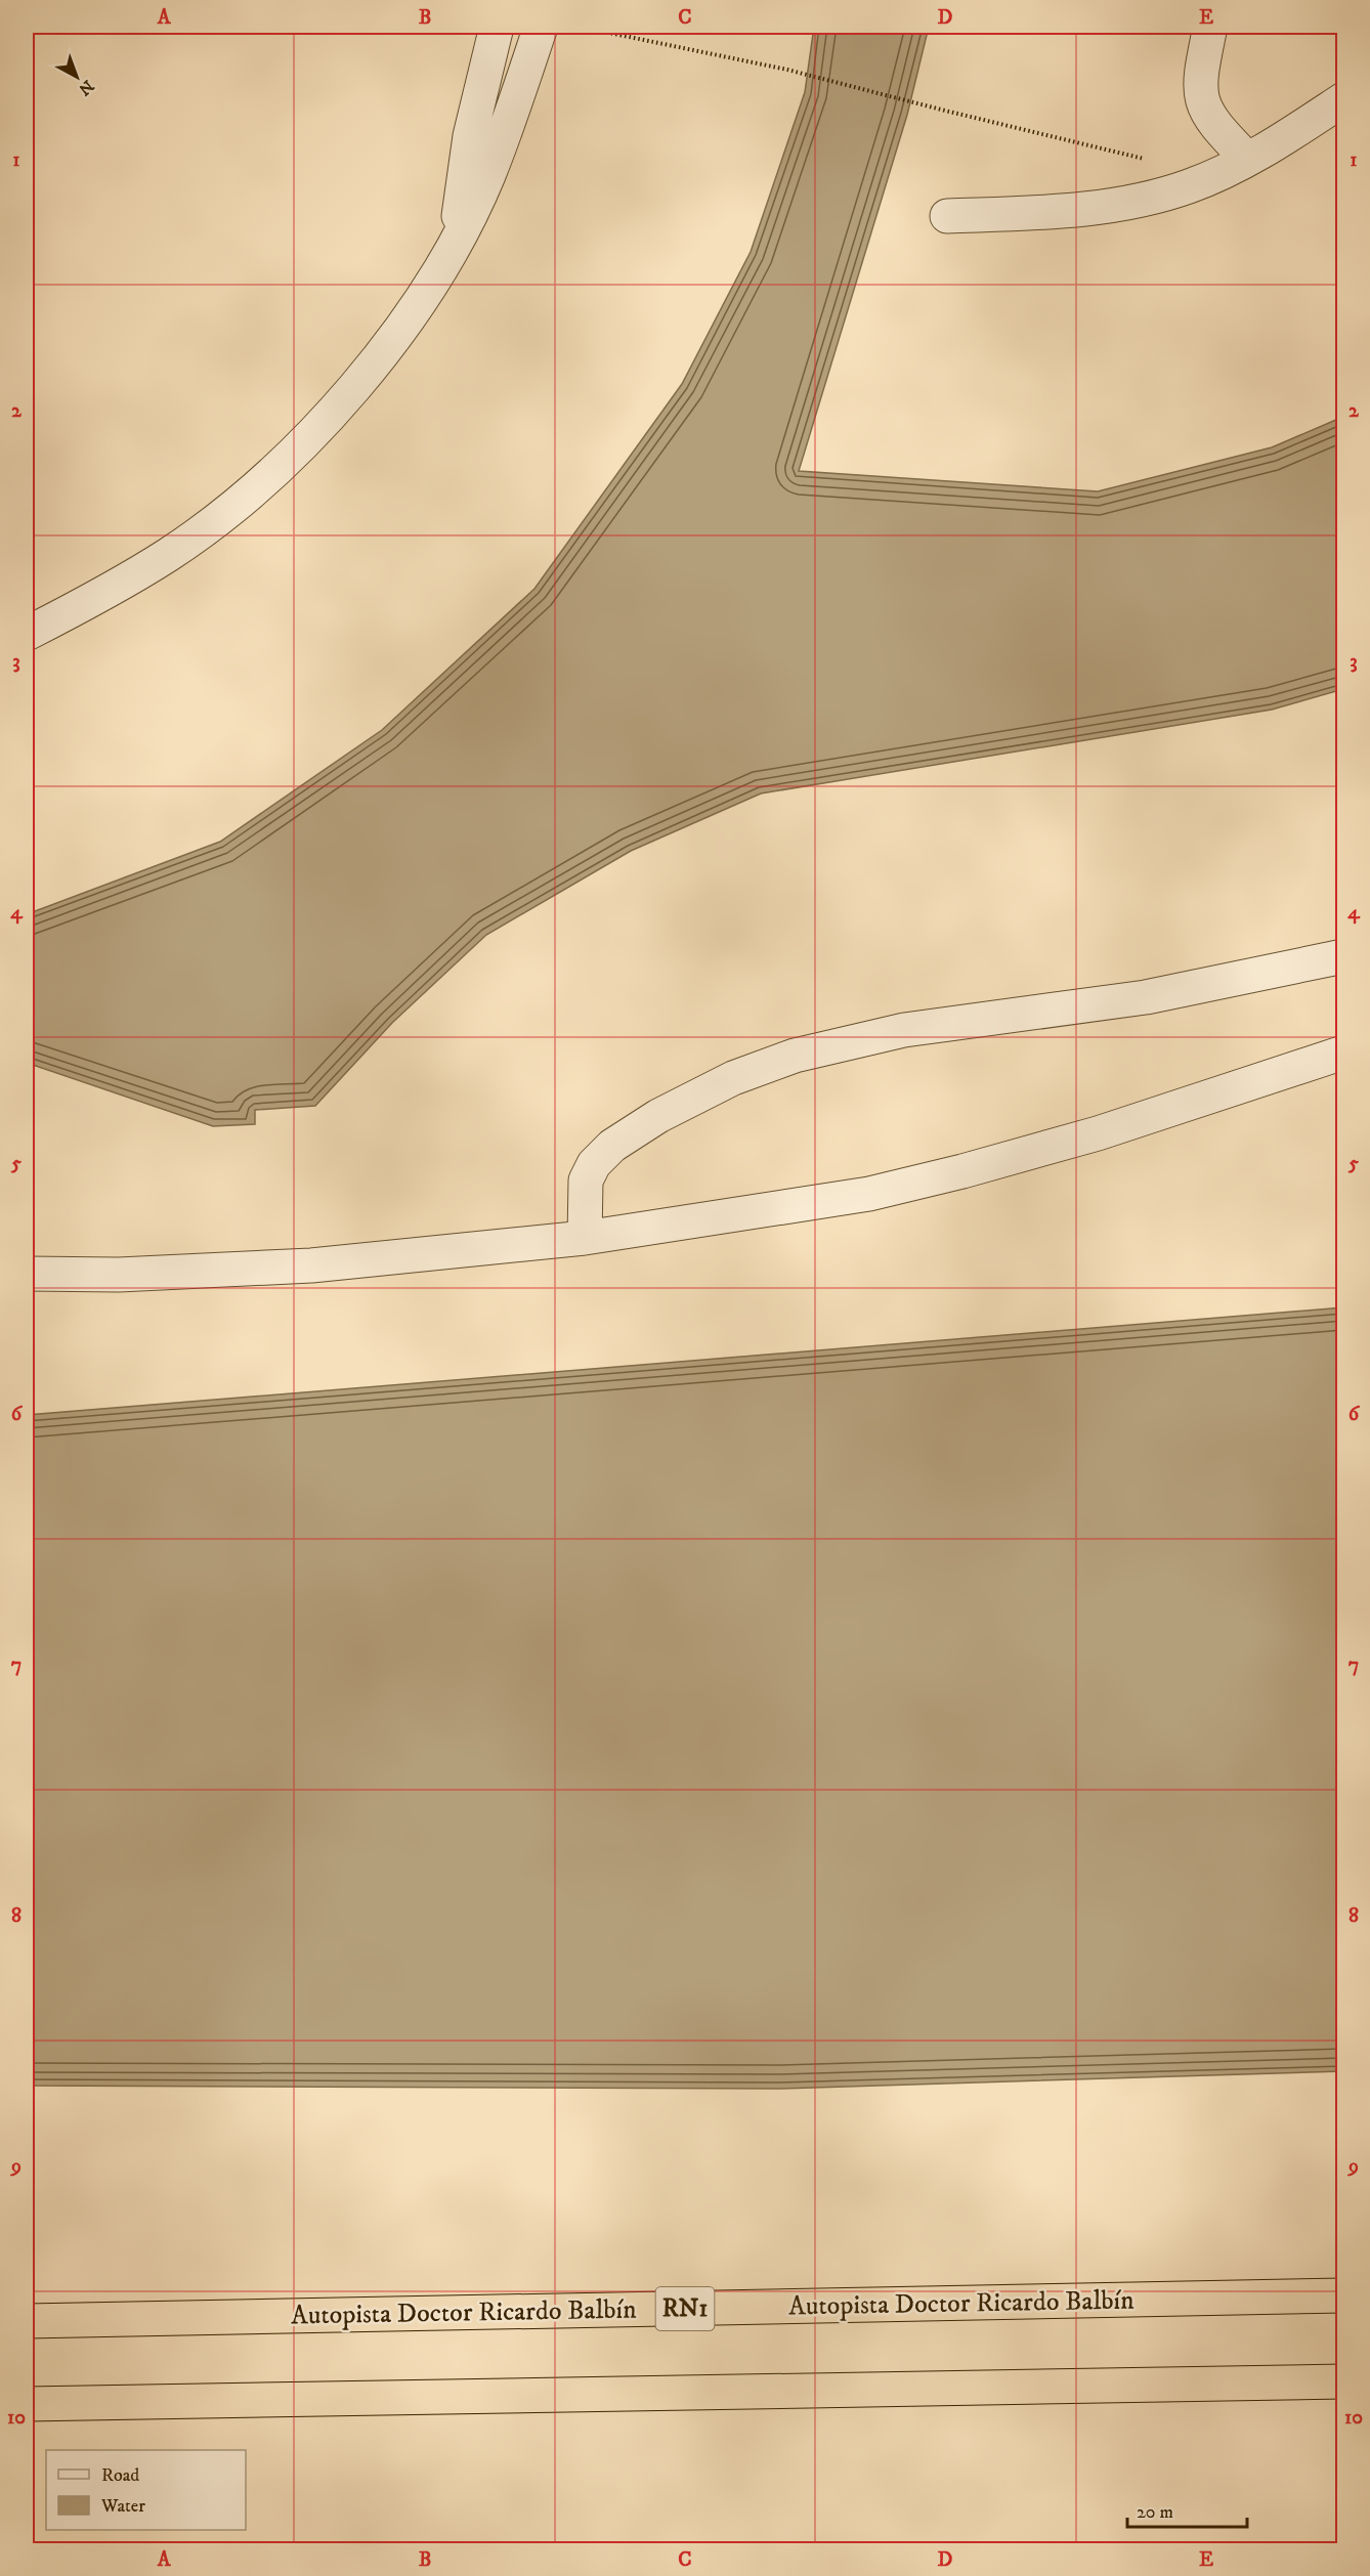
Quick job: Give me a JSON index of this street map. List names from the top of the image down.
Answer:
{
  "streets": {
    "highway": ["Autopista Doctor Ricardo Balbín", "RN1"]
  },
  "legend": ["Road", "Water"],
  "scale_bar": "20 m",
  "north": "bottom right",
  "grid": {
    "columns": [
      "A",
      "B",
      "C",
      "D",
      "E"
    ],
    "rows": [
      "1",
      "2",
      "3",
      "4",
      "5",
      "6",
      "7",
      "8",
      "9",
      "10"
    ]
  }
}
